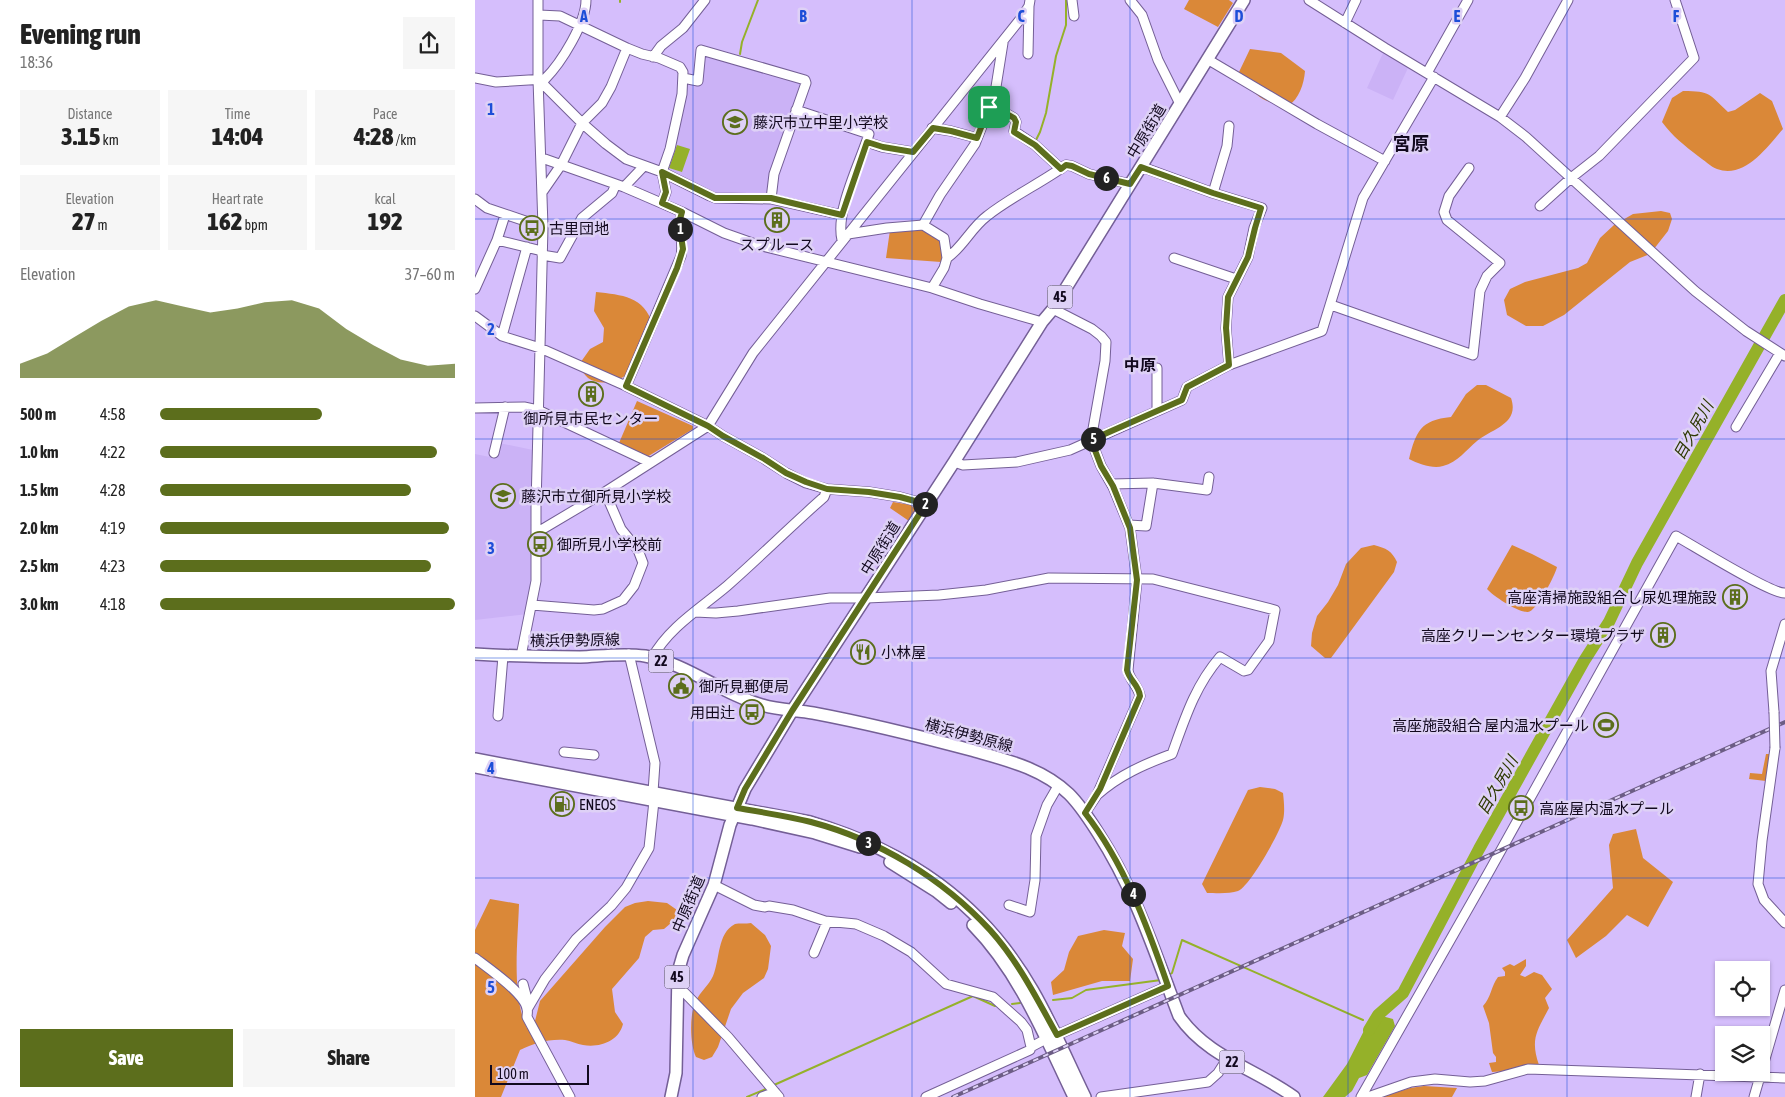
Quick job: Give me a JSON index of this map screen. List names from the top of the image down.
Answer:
{
  "streets": {
    "main road": [
      "中原街道",
      "45",
      "横浜伊勢原線",
      "22"
    ]
  },
  "crossings": [
    ["中原街道", "横浜伊勢原線"]
  ],
  "districts": ["宮原", "中原"],
  "water": ["目久尻川"],
  "places": {
    "school or university": ["藤沢市立中里小学校", "藤沢市立御所見小学校"],
    "building": [
      "スプルース",
      "御所見市民センター",
      "高座清掃施設組合し尿処理施設",
      "高座クリーンセンター環境プラザ"
    ],
    "bus stop": [
      "古里団地",
      "御所見小学校前",
      "用田辻",
      "高座屋内温水プール"
    ],
    "restaurant": ["小林屋"],
    "public building": ["御所見郵便局"],
    "sports": ["高座施設組合 屋内温水プール"],
    "fuel station": ["ENEOS"]
  },
  "scale_bar": "100 m",
  "page": {
    "heading": ["Evening run", "18:36"],
    "stats": [
      ["Distance", "3.15 km"],
      ["Time", "14:04"],
      ["Pace", "4:28 /km"],
      ["Elevation", "27 m"],
      ["Heart rate", "162 bpm"],
      ["kcal", "192"]
    ],
    "pins": [
      "6",
      "1",
      "5",
      "2",
      "3",
      "4"
    ],
    "chart": ["Elevation", "37–60 m"],
    "list": [
      {
        "name": "500 m",
        "note": "4:58"
      },
      {
        "name": "1.0 km",
        "note": "4:22"
      },
      {
        "name": "1.5 km",
        "note": "4:28"
      },
      {
        "name": "2.0 km",
        "note": "4:19"
      },
      {
        "name": "2.5 km",
        "note": "4:23"
      },
      {
        "name": "3.0 km",
        "note": "4:18"
      }
    ],
    "buttons": ["Save", "Share"],
    "scale": "100 m"
  },
  "grid": {
    "columns": [
      "A",
      "B",
      "C",
      "D",
      "E",
      "F"
    ],
    "rows": [
      "1",
      "2",
      "3",
      "4",
      "5"
    ]
  }
}
